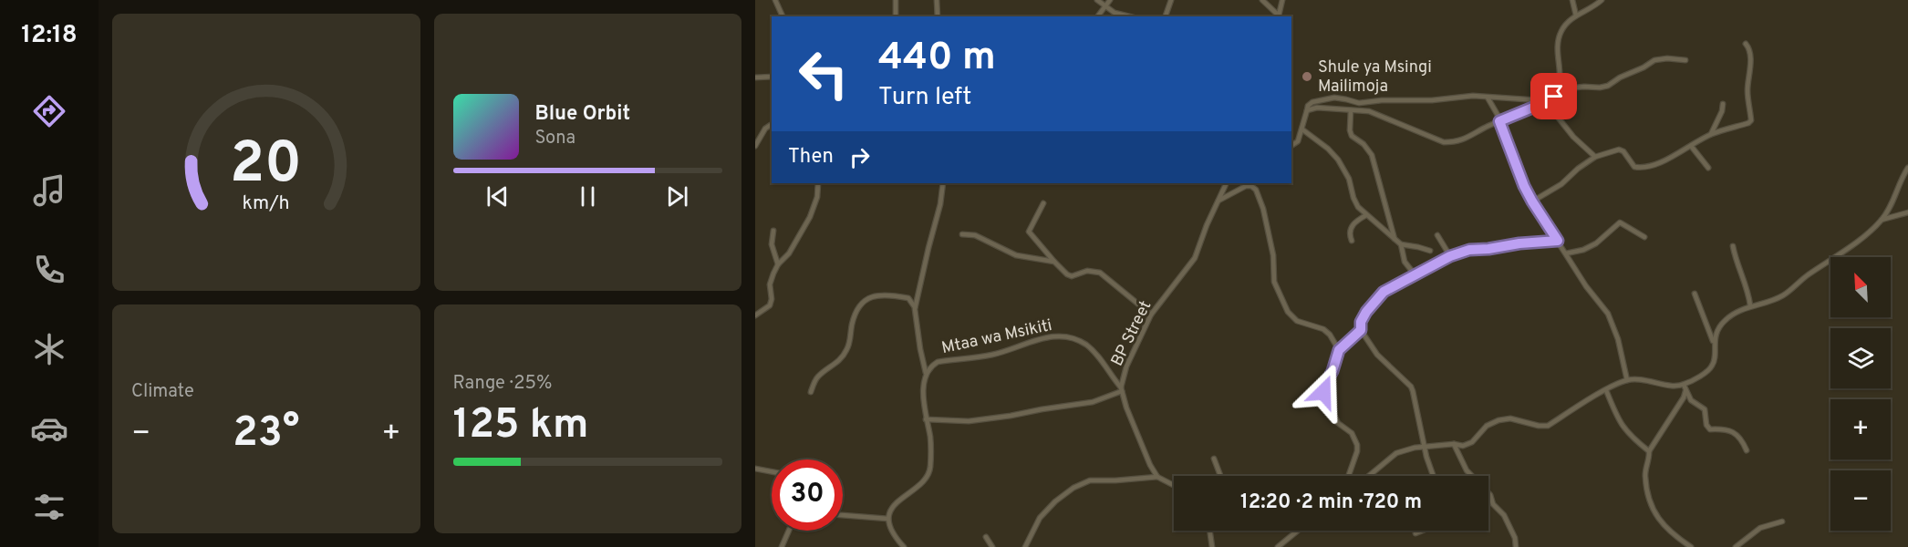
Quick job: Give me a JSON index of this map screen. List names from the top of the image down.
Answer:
{
  "streets": {
    "street": ["BP Street", "Mtaa wa Msikiti"]
  },
  "crossings": [
    ["BP Street", "Mtaa wa Msikiti"]
  ],
  "places": ["Shule ya Msingi Mailimoja"],
  "north": "top left",
  "page": {
    "tabs": "12:18",
    "turn": ["440 m", "Turn left"],
    "song": ["Blue Orbit", "Sona"],
    "then": "Then",
    "map_buttons": ["+", "−"],
    "tile": [
      "Climate",
      ["Range · 25%", "125 km"]
    ],
    "heat": ["−", "23°", "+"],
    "limit": "30",
    "trip": "12:20 · 2 min · 720 m",
    "gauge": ["20", "km/h"]
  }
}
